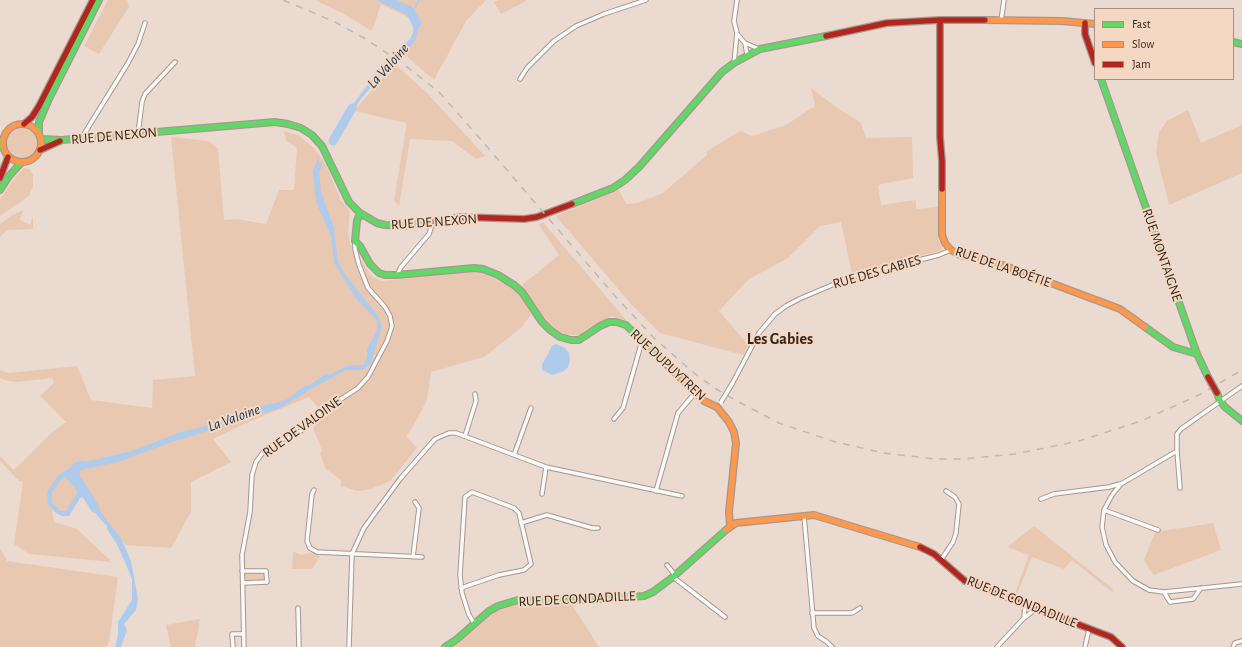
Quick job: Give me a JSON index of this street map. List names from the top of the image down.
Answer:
{
  "streets": {
    "street": [
      "RUE DE NEXON",
      "RUE MONTAIGNE",
      "RUE DE LA BOÉTIE",
      "RUE DES GABIES",
      "RUE DUPUYTREN",
      "RUE DE VALOINE",
      "RUE DE CONDADILLE"
    ]
  },
  "crossings": [
    ["RUE DE NEXON", "RUE DE LA BOÉTIE"],
    ["RUE DE NEXON", "RUE DE VALOINE"],
    ["RUE MONTAIGNE", "RUE DE LA BOÉTIE"],
    ["RUE DE LA BOÉTIE", "RUE DES GABIES"],
    ["RUE DES GABIES", "RUE DUPUYTREN"],
    ["RUE DUPUYTREN", "RUE DE VALOINE"],
    ["RUE DUPUYTREN", "RUE DE CONDADILLE"]
  ],
  "districts": ["Les Gabies"],
  "water": ["La Valoine"],
  "legend": ["Fast", "Slow", "Jam"]
}
